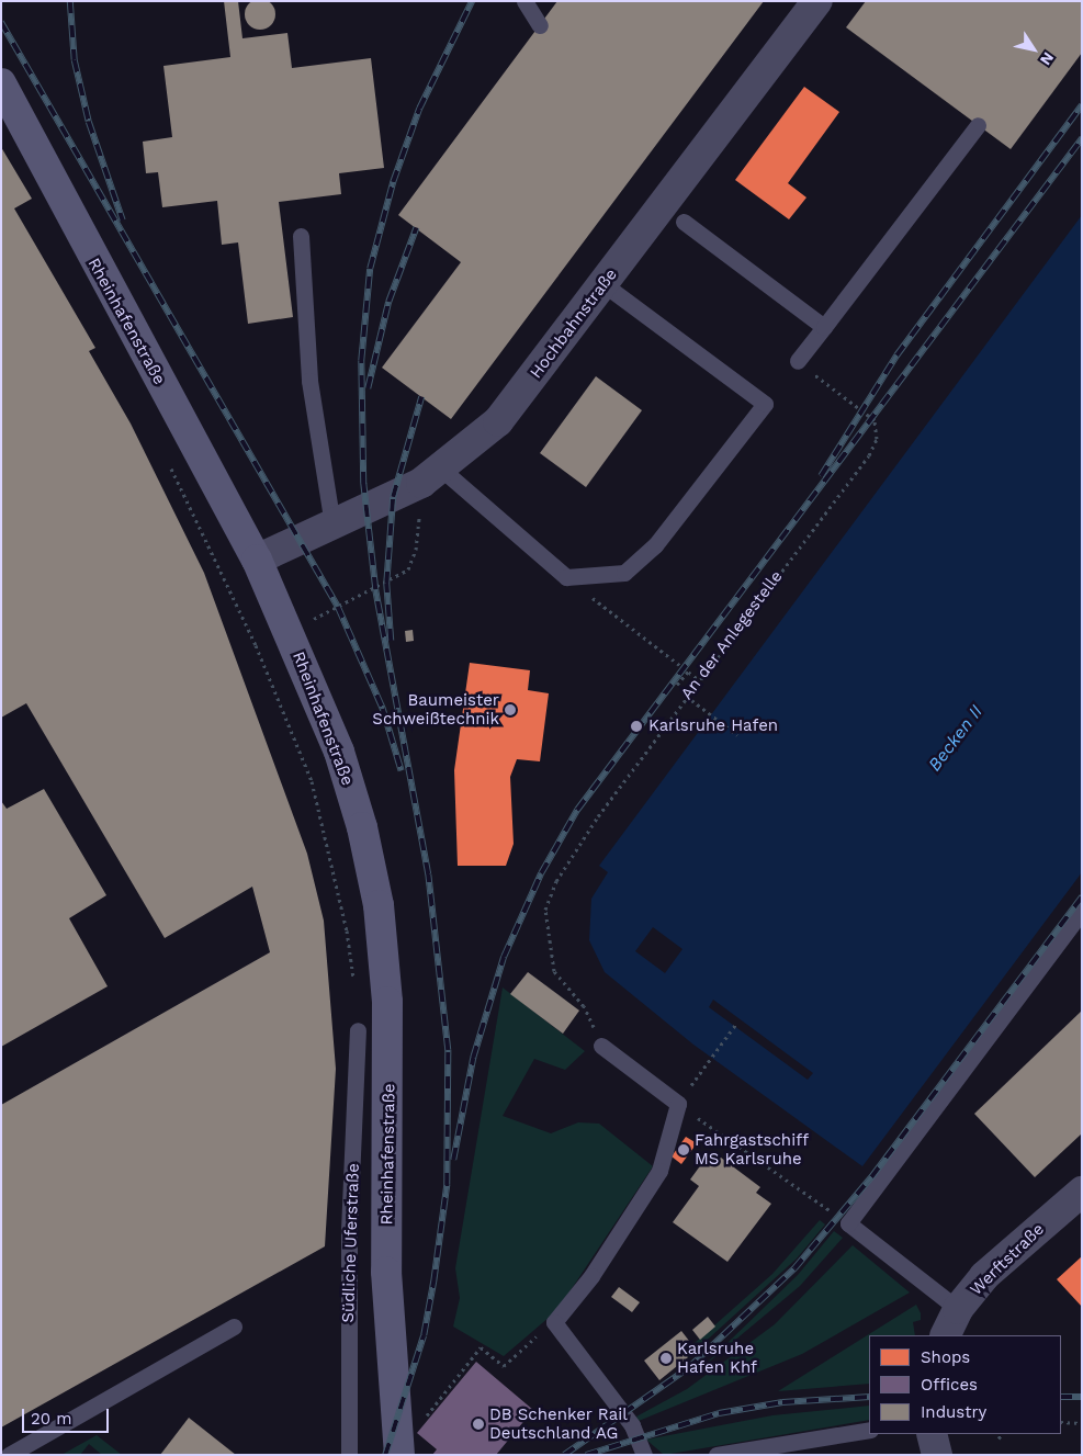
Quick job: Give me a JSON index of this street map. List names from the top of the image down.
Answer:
{
  "streets": {
    "main road": ["Rheinhafenstraße"],
    "street": ["Hochbahnstraße", "Werftstraße"],
    "lane": ["Südliche Uferstraße"],
    "path": ["An der Anlegestelle"]
  },
  "crossings": [
    ["Rheinhafenstraße", "Hochbahnstraße"]
  ],
  "water": ["Becken II"],
  "places": [
    "Baumeister Schweißtechnik",
    "Karlsruhe Hafen",
    "Fahrgastschiff MS Karlsruhe",
    "Karlsruhe Hafen Khf",
    "DB Schenker Rail Deutschland AG"
  ],
  "legend": ["Shops", "Offices", "Industry"],
  "scale_bar": "20 m",
  "north": "bottom right"
}
